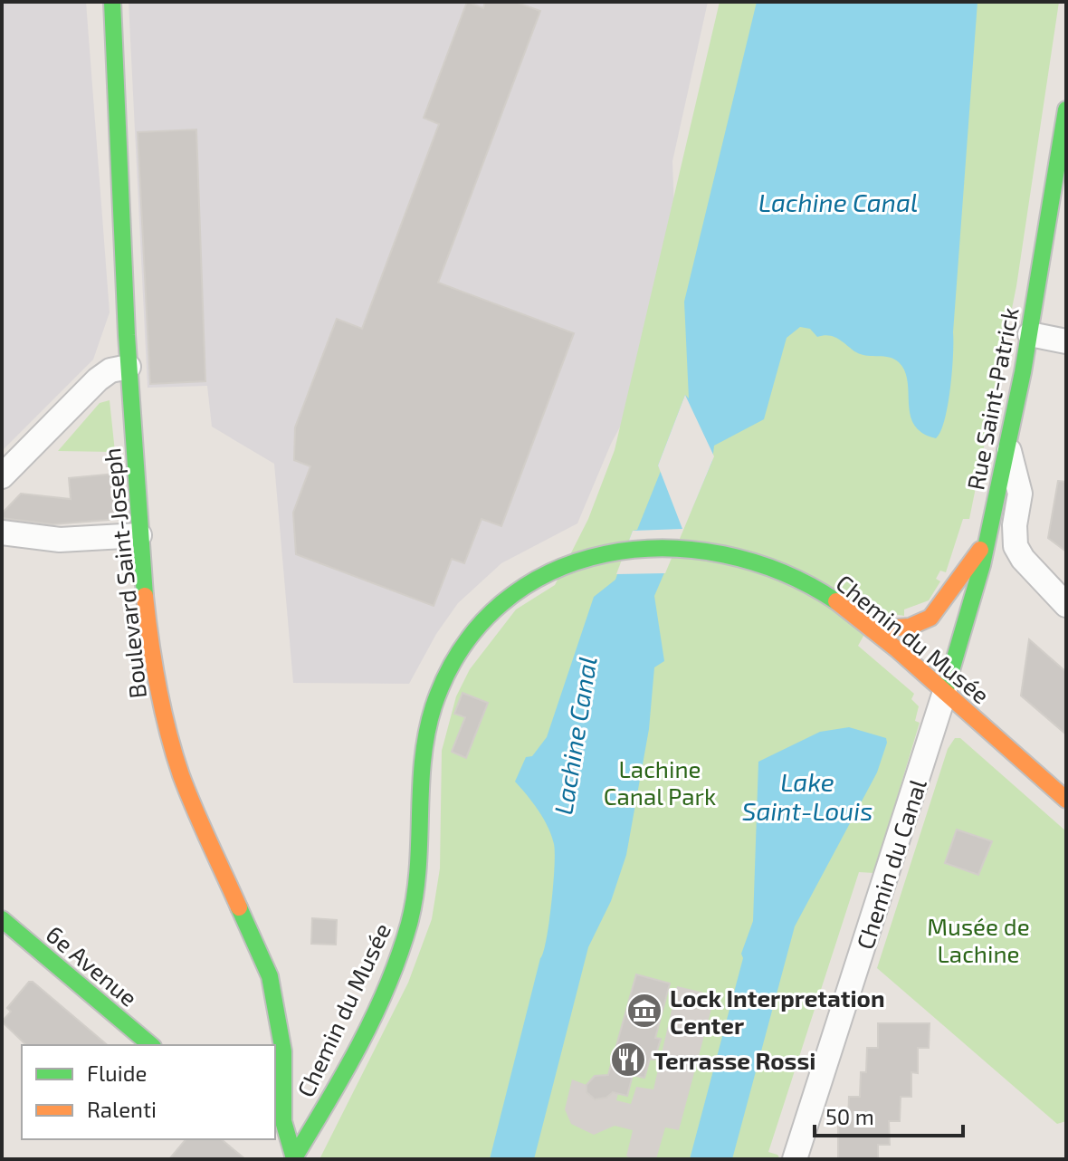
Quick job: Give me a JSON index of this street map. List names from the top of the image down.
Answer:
{
  "streets": {
    "street": [
      "Rue Saint-Patrick",
      "Boulevard Saint-Joseph",
      "Chemin du Musée",
      "Chemin du Canal",
      "6e Avenue"
    ]
  },
  "crossings": [
    ["Rue Saint-Patrick", "Chemin du Musée"],
    ["Rue Saint-Patrick", "Chemin du Canal"],
    ["Boulevard Saint-Joseph", "Chemin du Musée"],
    ["Chemin du Musée", "Chemin du Canal"]
  ],
  "water": ["Lachine Canal", "Lake Saint-Louis"],
  "parks": ["Lachine Canal Park", "Musée de Lachine"],
  "places": {
    "museum": ["Lock Interpretation Center"],
    "restaurant": ["Terrasse Rossi"]
  },
  "legend": ["Fluide", "Ralenti"],
  "scale_bar": "50 m"
}
